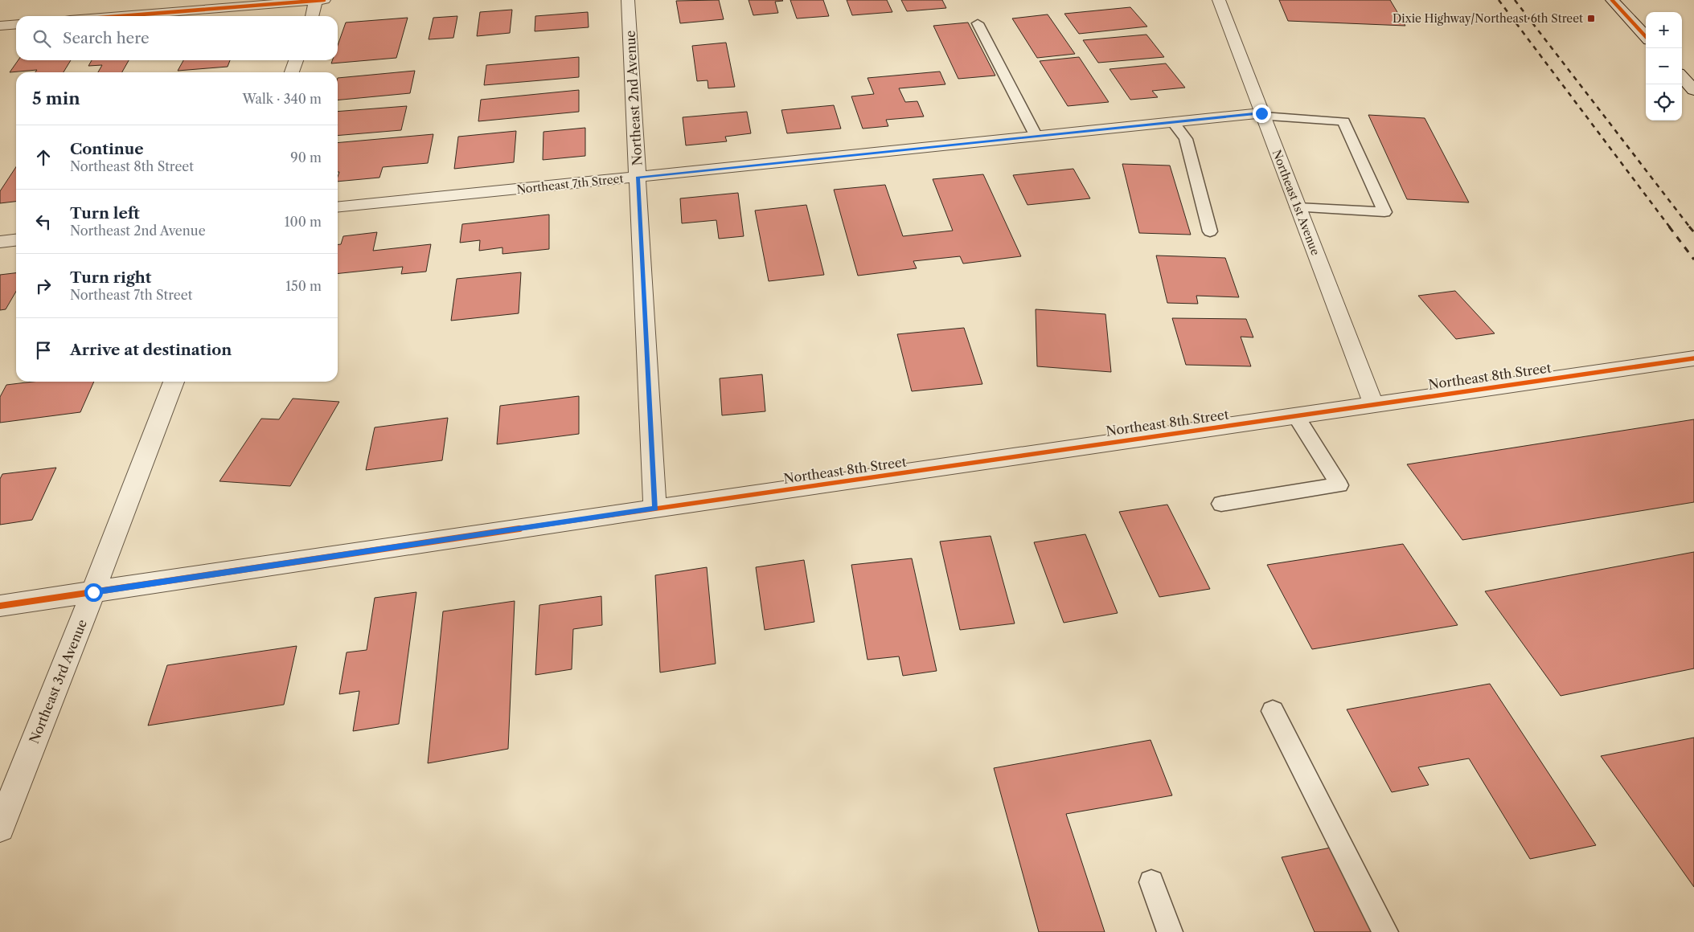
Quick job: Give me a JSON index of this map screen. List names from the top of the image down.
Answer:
{
  "streets": {
    "street": [
      "Northeast 2nd Avenue",
      "Northeast 7th Street",
      "Northeast 1st Avenue",
      "Northeast 8th Street",
      "Northeast 3rd Avenue"
    ]
  },
  "crossings": [
    ["Northeast 2nd Avenue", "Northeast 7th Street"],
    ["Northeast 2nd Avenue", "Northeast 8th Street"],
    ["Northeast 7th Street", "Northeast 1st Avenue"],
    ["Northeast 1st Avenue", "Northeast 8th Street"],
    ["Northeast 8th Street", "Northeast 3rd Avenue"]
  ],
  "places": {
    "transit": ["Dixie Highway/Northeast 6th Street"]
  },
  "page": {
    "map_buttons": ["+", "−"],
    "search": "Search here",
    "heading": ["5 min", "Walk · 340 m"],
    "list": [
      ["Continue", "Northeast 8th Street", "90 m"],
      ["Turn left", "Northeast 2nd Avenue", "100 m"],
      ["Turn right", "Northeast 7th Street", "150 m"],
      "Arrive at destination"
    ]
  }
}
